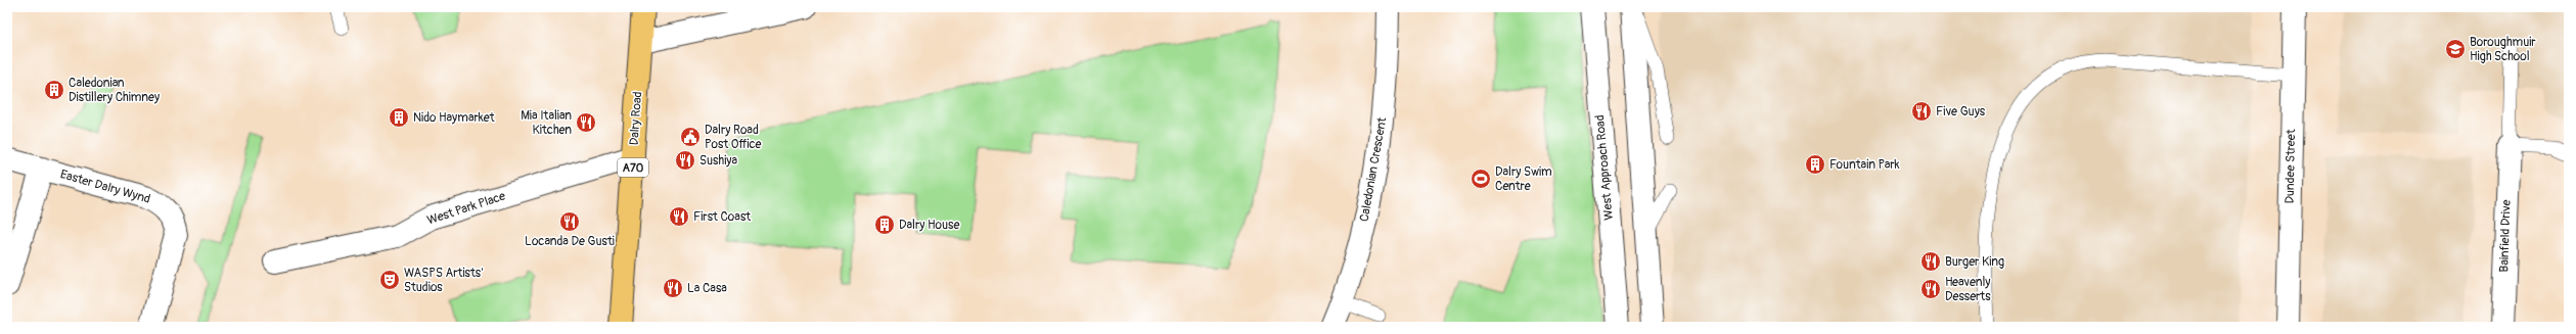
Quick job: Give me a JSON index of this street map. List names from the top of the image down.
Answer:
{
  "streets": {
    "main road": ["Dalry Road", "A70"],
    "street": [
      "Dundee Street",
      "West Approach Road",
      "Caledonian Crescent",
      "Easter Dalry Wynd",
      "West Park Place",
      "Bainfield Drive"
    ]
  },
  "crossings": [
    ["Dalry Road", "West Park Place"]
  ],
  "places": {
    "school or university": ["Boroughmuir High School"],
    "building": [
      "Caledonian Distillery Chimney",
      "Nido Haymarket",
      "Fountain Park",
      "Dalry House"
    ],
    "restaurant": [
      "Five Guys",
      "Mia Italian Kitchen",
      "Sushiya",
      "First Coast",
      "Locanda De Gusti",
      "Burger King",
      "La Casa",
      "Heavenly Desserts"
    ],
    "public building": ["Dalry Road Post Office"],
    "sports": ["Dalry Swim Centre"],
    "theatre": ["WASPS Artists' Studios"]
  }
}
